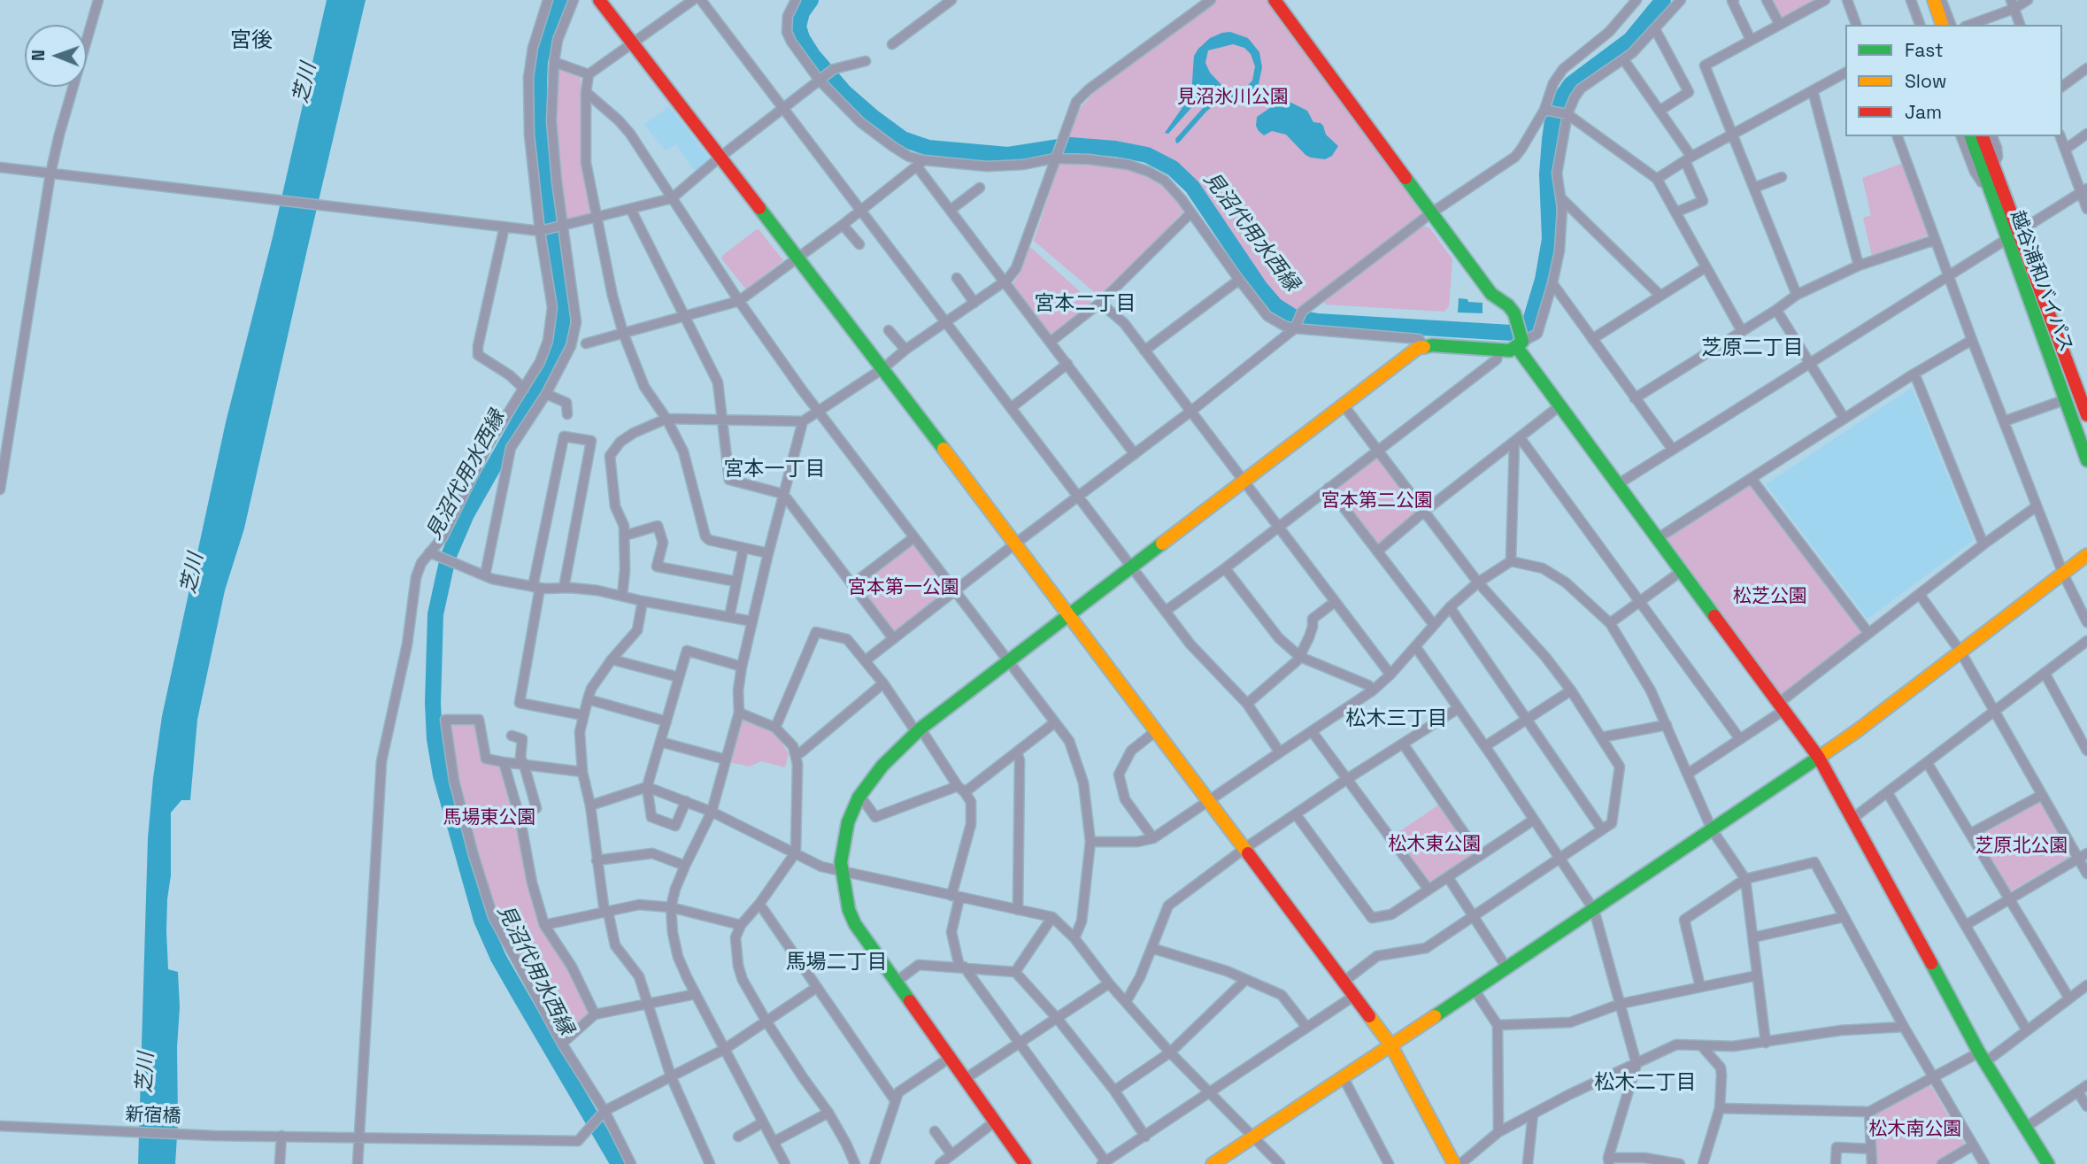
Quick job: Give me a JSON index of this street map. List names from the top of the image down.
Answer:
{
  "streets": {
    "main road": ["越谷浦和バイパス"],
    "street": ["新宿橋"]
  },
  "districts": [
    "宮後",
    "宮本二丁目",
    "芝原二丁目",
    "宮本一丁目",
    "松木三丁目",
    "馬場二丁目",
    "松木二丁目"
  ],
  "water": ["芝川", "見沼代用水西縁"],
  "parks": [
    "見沼氷川公園",
    "宮本第二公園",
    "宮本第一公園",
    "松芝公園",
    "馬場東公園",
    "松木東公園",
    "芝原北公園",
    "松木南公園"
  ],
  "legend": ["Fast", "Slow", "Jam"],
  "north": "left"
}
